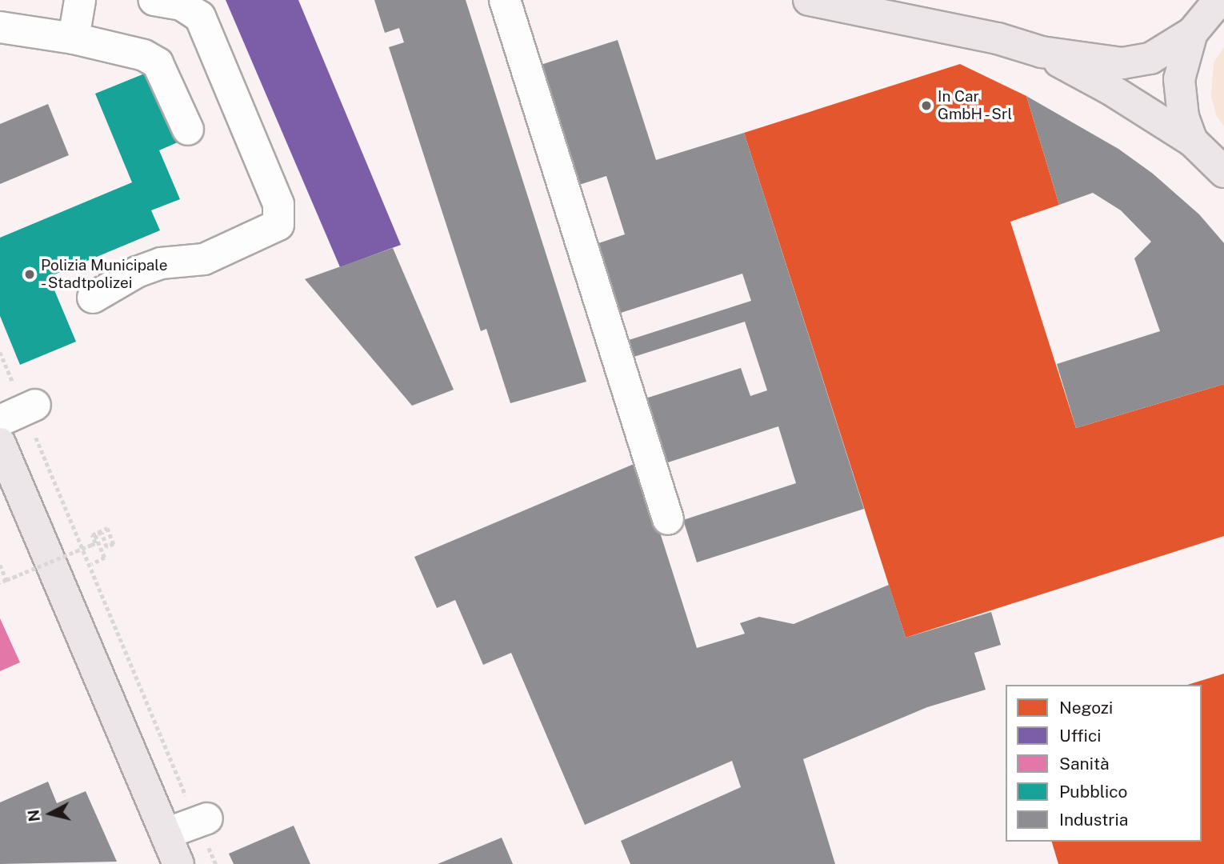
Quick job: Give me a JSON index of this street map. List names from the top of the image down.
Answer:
{
  "places": ["In Car GmbH - Srl", "Polizia Municipale - Stadtpolizei"],
  "legend": [
    "Negozi",
    "Uffici",
    "Sanità",
    "Pubblico",
    "Industria"
  ],
  "north": "left"
}
